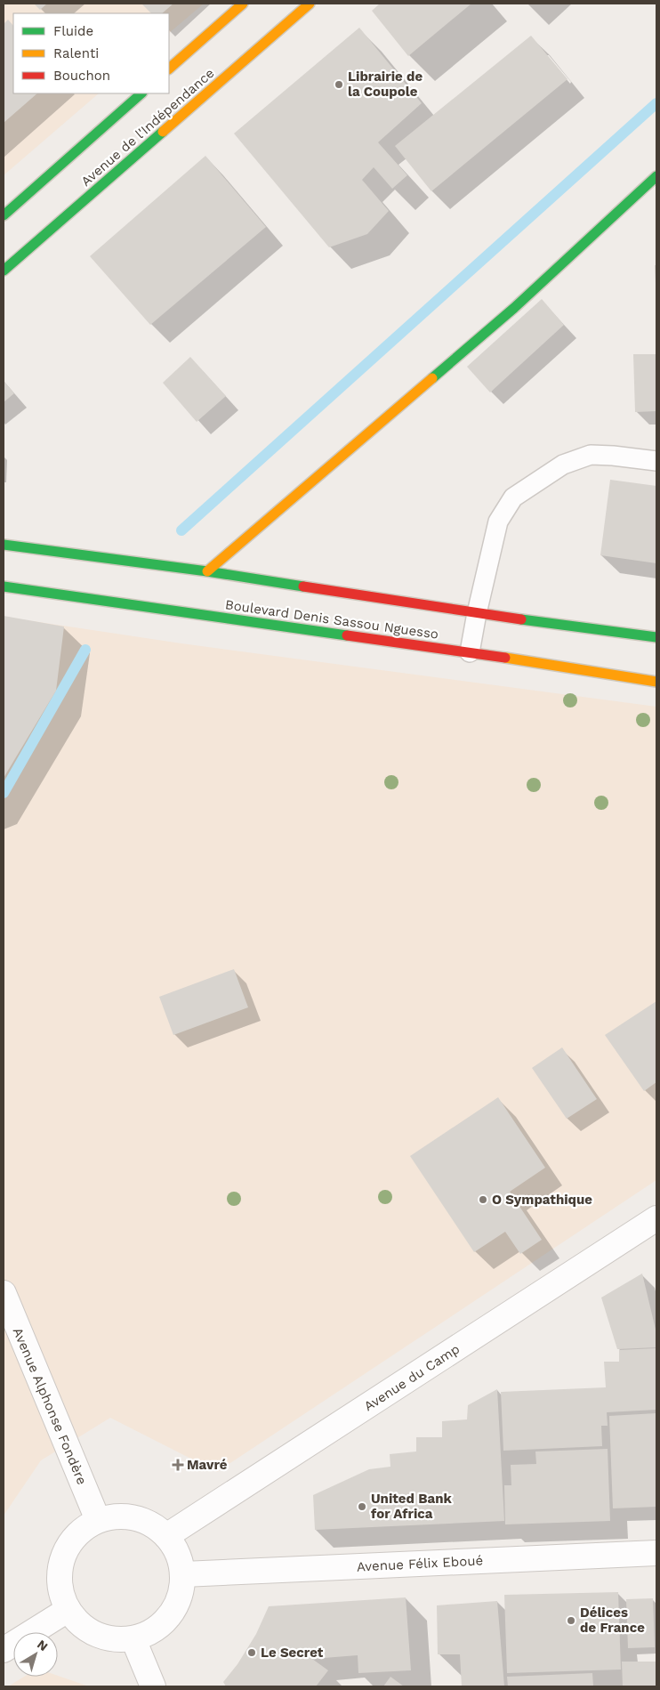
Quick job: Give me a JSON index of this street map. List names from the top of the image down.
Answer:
{
  "streets": {
    "main road": ["Avenue de l'Indépendance", "Boulevard Denis Sassou Nguesso"],
    "street": ["Avenue du Camp", "Avenue Alphonse Fondère", "Avenue Félix Eboué"]
  },
  "crossings": [
    ["Avenue du Camp", "Avenue Alphonse Fondère"],
    ["Avenue du Camp", "Avenue Félix Eboué"],
    ["Avenue Alphonse Fondère", "Avenue Félix Eboué"]
  ],
  "places": {
    "other": [
      "Librairie de la Coupole",
      "O Sympathique",
      "United Bank for Africa",
      "Délices de France",
      "Le Secret"
    ],
    "health": ["Mavré"]
  },
  "legend": ["Fluide", "Ralenti", "Bouchon"],
  "north": "top right"
}
